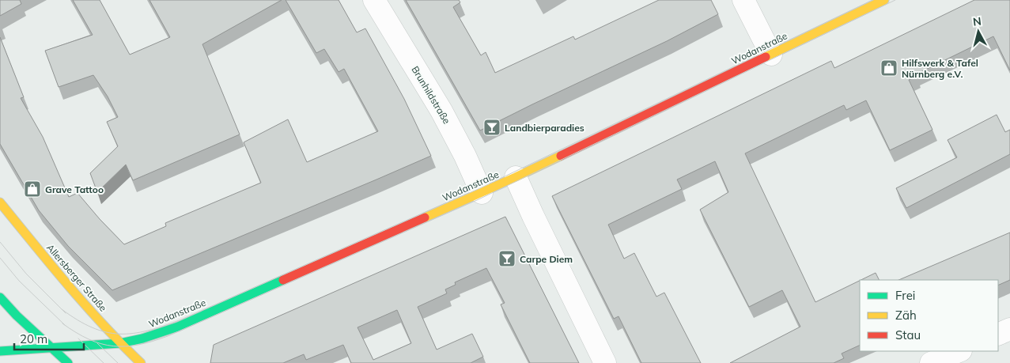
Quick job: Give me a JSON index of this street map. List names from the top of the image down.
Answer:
{
  "streets": {
    "main road": ["Wodanstraße", "Allersberger Straße"],
    "street": ["Brunhildstraße"]
  },
  "crossings": [
    ["Wodanstraße", "Brunhildstraße"],
    ["Wodanstraße", "Allersberger Straße"]
  ],
  "places": {
    "shop": ["Hilfswerk & Tafel Nürnberg e.V.", "Grave Tattoo"],
    "bar": ["Landbierparadies", "Carpe Diem"]
  },
  "legend": ["Frei", "Zäh", "Stau"],
  "scale_bar": "20 m",
  "north": "top"
}
